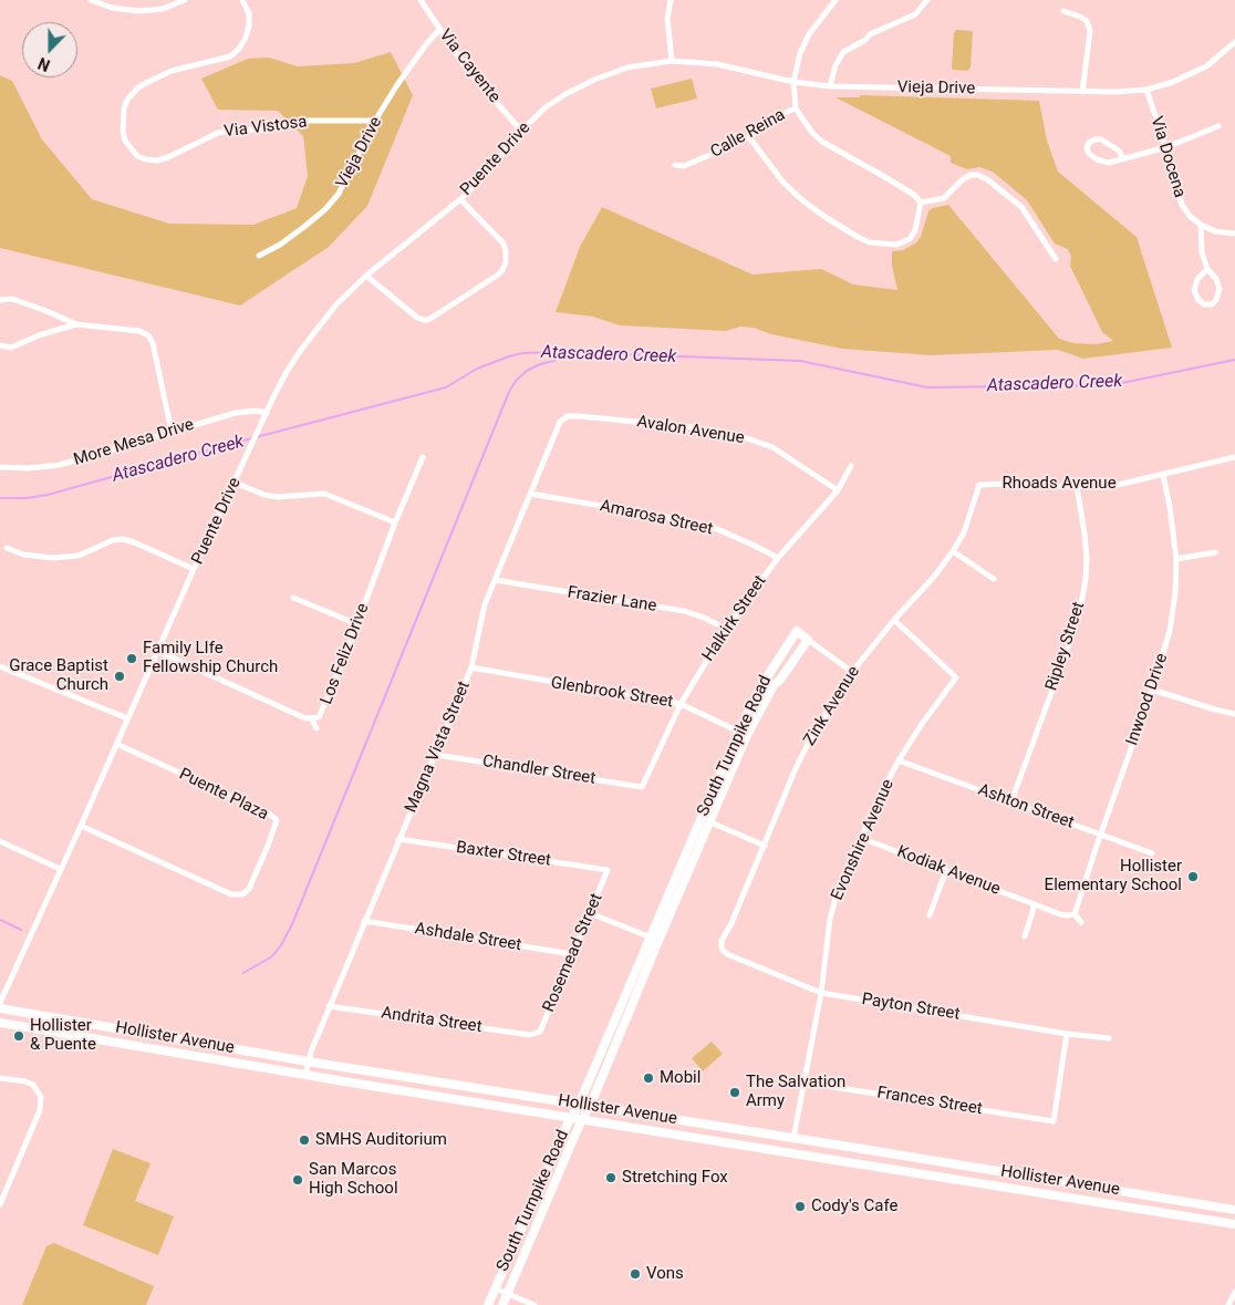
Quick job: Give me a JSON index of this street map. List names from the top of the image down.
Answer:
{
  "streets": {
    "main road": ["South Turnpike Road", "Hollister Avenue"],
    "street": [
      "Via Cayente",
      "Vieja Drive",
      "Via Vistosa",
      "Calle Reina",
      "Via Docena",
      "Puente Drive",
      "Avalon Avenue",
      "More Mesa Drive",
      "Rhoads Avenue",
      "Amarosa Street",
      "Frazier Lane",
      "Halkirk Street",
      "Ripley Street",
      "Los Feliz Drive",
      "Glenbrook Street",
      "Inwood Drive",
      "Zink Avenue",
      "Magna Vista Street",
      "Chandler Street",
      "Puente Plaza",
      "Ashton Street",
      "Evonshire Avenue",
      "Baxter Street",
      "Kodiak Avenue",
      "Ashdale Street",
      "Rosemead Street",
      "Payton Street",
      "Andrita Street",
      "Frances Street"
    ]
  },
  "crossings": [
    ["Via Cayente", "Vieja Drive"],
    ["Via Cayente", "Puente Drive"],
    ["Vieja Drive", "Via Vistosa"],
    ["Vieja Drive", "Calle Reina"],
    ["Vieja Drive", "Via Docena"],
    ["Vieja Drive", "Puente Drive"],
    ["Puente Drive", "More Mesa Drive"],
    ["Puente Drive", "Los Feliz Drive"],
    ["Puente Drive", "Puente Plaza"],
    ["Avalon Avenue", "Halkirk Street"],
    ["Avalon Avenue", "Magna Vista Street"],
    ["Rhoads Avenue", "Ripley Street"],
    ["Rhoads Avenue", "Inwood Drive"],
    ["Rhoads Avenue", "Zink Avenue"],
    ["Amarosa Street", "Halkirk Street"],
    ["Amarosa Street", "Magna Vista Street"],
    ["Frazier Lane", "Halkirk Street"],
    ["Frazier Lane", "Magna Vista Street"],
    ["Halkirk Street", "Glenbrook Street"],
    ["Halkirk Street", "Chandler Street"],
    ["Ripley Street", "Ashton Street"],
    ["Glenbrook Street", "South Turnpike Road"],
    ["Glenbrook Street", "Magna Vista Street"],
    ["Inwood Drive", "Ashton Street"],
    ["Inwood Drive", "Kodiak Avenue"],
    ["Zink Avenue", "Evonshire Avenue"],
    ["Zink Avenue", "Payton Street"],
    ["South Turnpike Road", "Hollister Avenue"],
    ["Magna Vista Street", "Chandler Street"],
    ["Magna Vista Street", "Baxter Street"],
    ["Magna Vista Street", "Ashdale Street"],
    ["Magna Vista Street", "Andrita Street"],
    ["Magna Vista Street", "Hollister Avenue"],
    ["Ashton Street", "Evonshire Avenue"],
    ["Evonshire Avenue", "Kodiak Avenue"],
    ["Evonshire Avenue", "Payton Street"],
    ["Evonshire Avenue", "Hollister Avenue"],
    ["Evonshire Avenue", "Frances Street"],
    ["Baxter Street", "Rosemead Street"],
    ["Ashdale Street", "Rosemead Street"],
    ["Rosemead Street", "Andrita Street"],
    ["Payton Street", "Frances Street"]
  ],
  "water": ["Atascadero Creek"],
  "places": [
    "Family LIfe Fellowship Church",
    "Grace Baptist Church",
    "Hollister Elementary School",
    "Hollister & Puente",
    "Mobil",
    "The Salvation Army",
    "SMHS Auditorium",
    "Stretching Fox",
    "San Marcos High School",
    "Cody's Cafe",
    "Vons"
  ],
  "north": "bottom"
}
